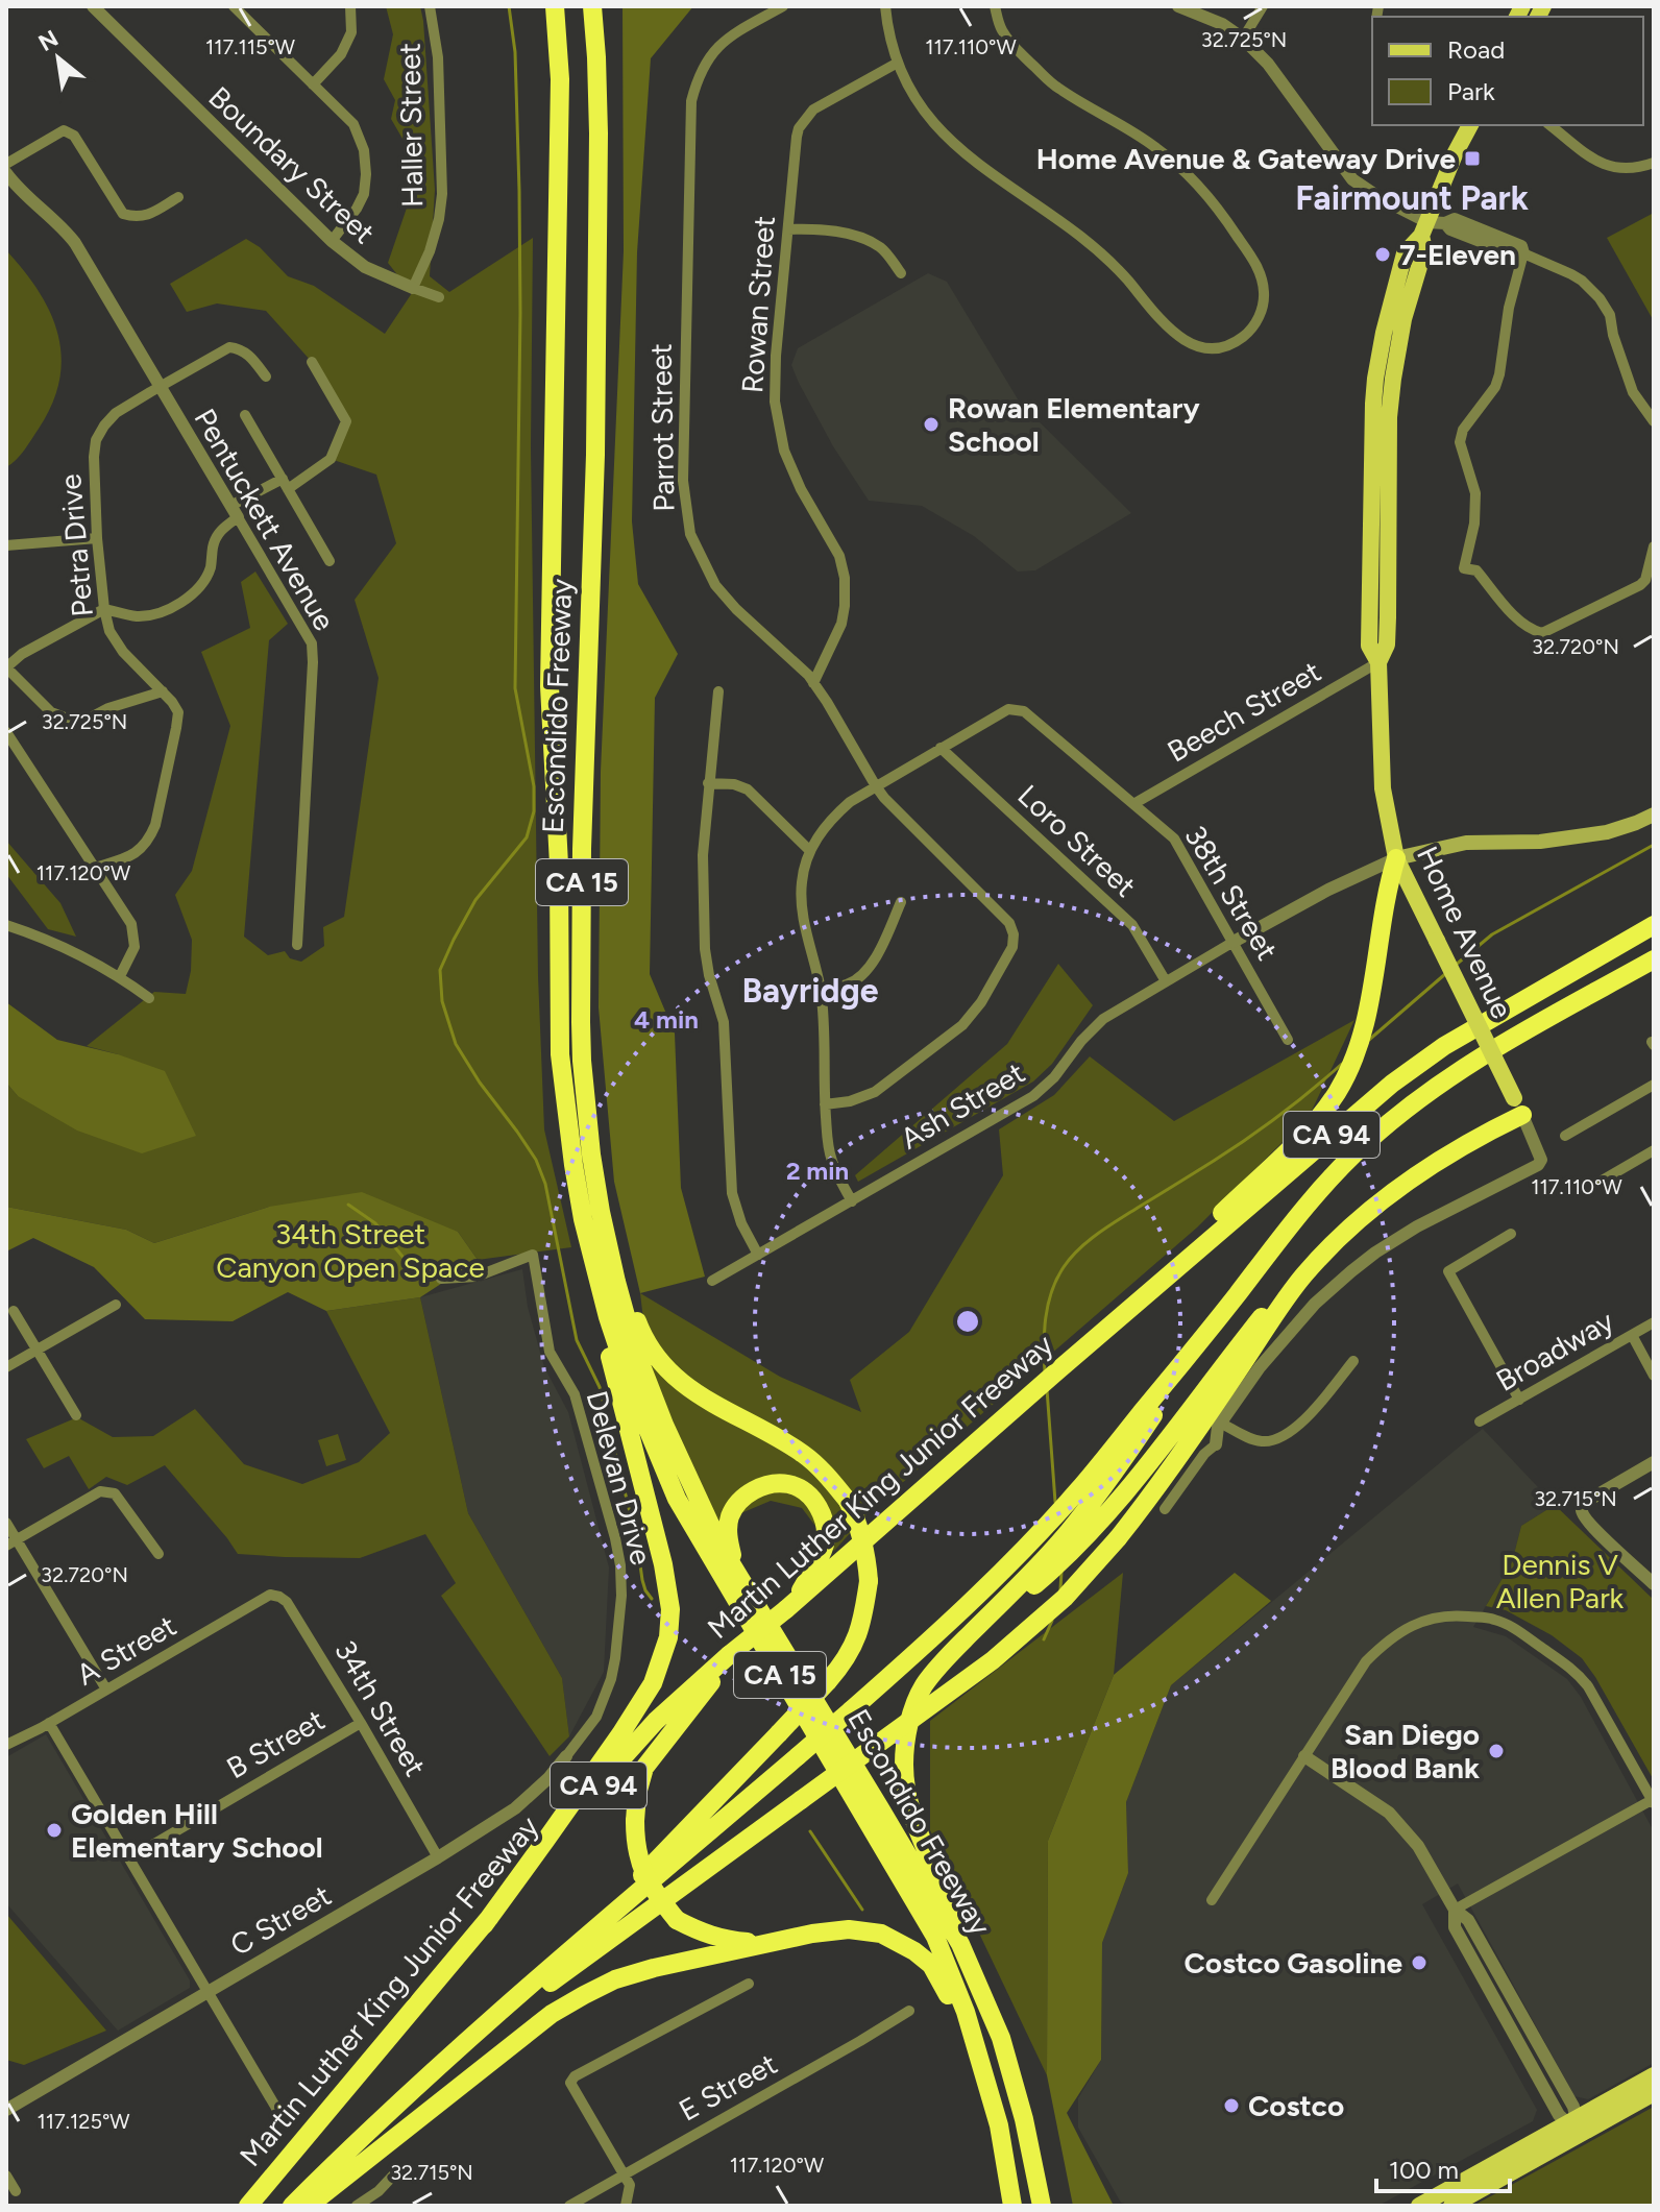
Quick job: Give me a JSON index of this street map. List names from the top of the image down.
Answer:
{
  "streets": {
    "highway": [
      "Escondido Freeway",
      "CA 15",
      "CA 94",
      "Martin Luther King Junior Freeway"
    ],
    "main road": ["Home Avenue"],
    "street": [
      "Haller Street",
      "Boundary Street",
      "Rowan Street",
      "Parrot Street",
      "Pentuckett Avenue",
      "Petra Drive",
      "Beech Street",
      "Loro Street",
      "38th Street",
      "Ash Street",
      "Broadway",
      "Delevan Drive",
      "A Street",
      "34th Street",
      "B Street",
      "C Street",
      "E Street"
    ]
  },
  "crossings": [
    ["Haller Street", "Boundary Street"],
    ["Rowan Street", "Parrot Street"],
    ["Pentuckett Avenue", "Petra Drive"],
    ["Beech Street", "38th Street"],
    ["Beech Street", "Home Avenue"],
    ["Loro Street", "38th Street"],
    ["Loro Street", "Ash Street"],
    ["38th Street", "Ash Street"],
    ["Home Avenue", "Ash Street"],
    ["Delevan Drive", "C Street"],
    ["A Street", "34th Street"],
    ["34th Street", "B Street"],
    ["34th Street", "C Street"]
  ],
  "districts": ["Fairmount Park", "Bayridge"],
  "parks": ["34th Street Canyon Open Space", "Dennis V Allen Park"],
  "places": {
    "transit": ["Home Avenue & Gateway Drive"],
    "other": [
      "7-Eleven",
      "Rowan Elementary School",
      "San Diego Blood Bank",
      "Golden Hill Elementary School",
      "Costco Gasoline",
      "Costco"
    ]
  },
  "legend": ["Road", "Park"],
  "scale_bar": "100 m",
  "north": "top left",
  "coordinates": [
    "32.725°N",
    "117.115°W",
    "117.110°W",
    "32.720°N",
    "117.120°W",
    "32.715°N",
    "117.125°W"
  ],
  "rings": ["4 min", "2 min"]
}
